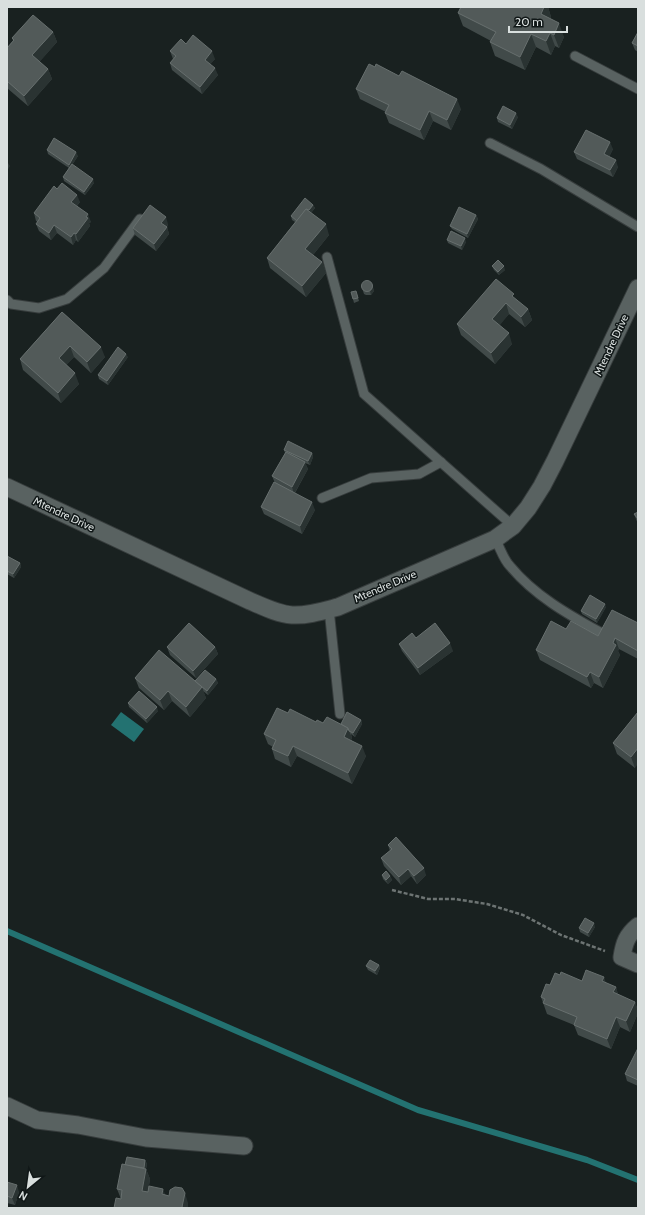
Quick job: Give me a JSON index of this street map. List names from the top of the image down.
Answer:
{
  "streets": {
    "street": ["Mtendre Drive"]
  },
  "scale_bar": "20 m",
  "north": "bottom left"
}
